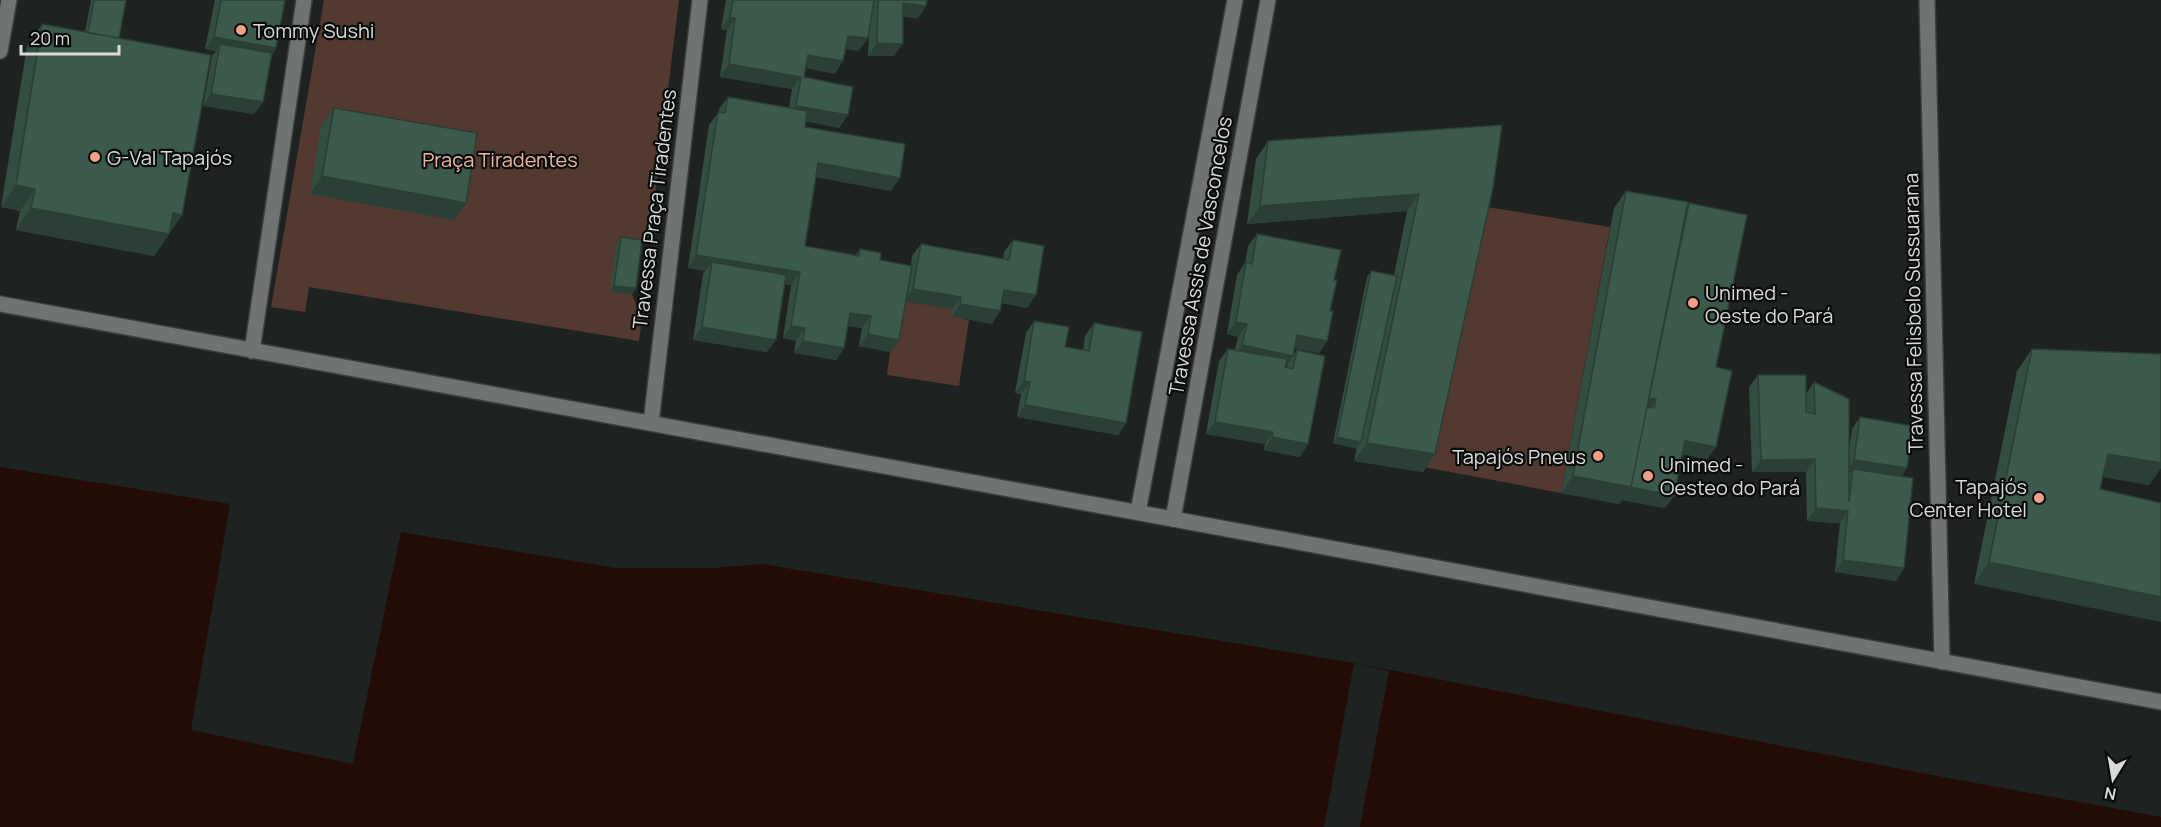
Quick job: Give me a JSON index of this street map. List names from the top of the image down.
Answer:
{
  "streets": {
    "street": ["Travessa Praça Tiradentes", "Travessa Assis de Vasconcelos", "Travessa Felisbelo Sussuarana"]
  },
  "parks": ["Praça Tiradentes"],
  "places": [
    "Tommy Sushi",
    "G-Val Tapajós",
    "Unimed - Oeste do Pará",
    "Tapajós Pneus",
    "Unimed - Oesteo do Pará",
    "Tapajós Center Hotel"
  ],
  "scale_bar": "20 m",
  "north": "bottom"
}
